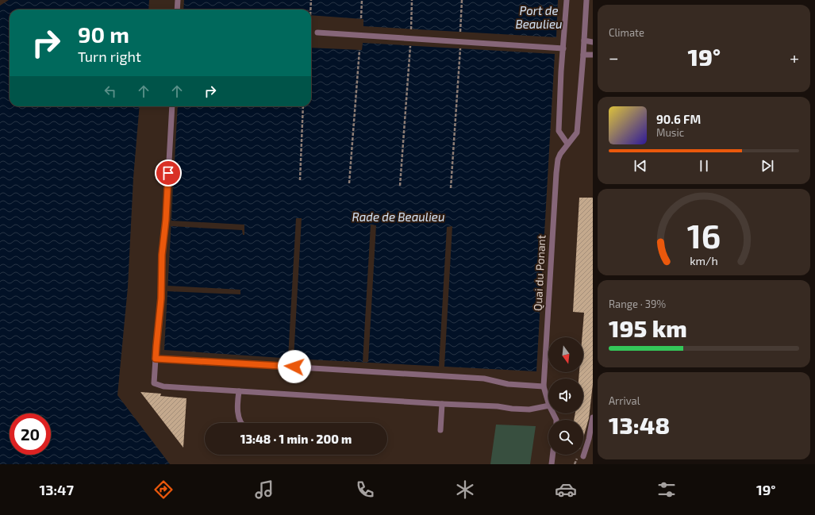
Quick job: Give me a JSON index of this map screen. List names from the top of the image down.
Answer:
{
  "streets": {
    "lane": ["Quai du Ponant"]
  },
  "water": ["Port de Beaulieu", "Rade de Beaulieu"],
  "north": "bottom",
  "page": {
    "tile": [
      "Climate",
      ["Range · 39%", "195 km"],
      ["Arrival", "13:48"]
    ],
    "turn": ["90 m", "Turn right"],
    "heat": ["−", "19°", "+"],
    "song": ["90.6 FM", "Music"],
    "limit": "20",
    "trip": "13:48 · 1 min · 200 m",
    "tabs": ["13:47", "19°"],
    "gauge": ["16", "km/h"]
  }
}
